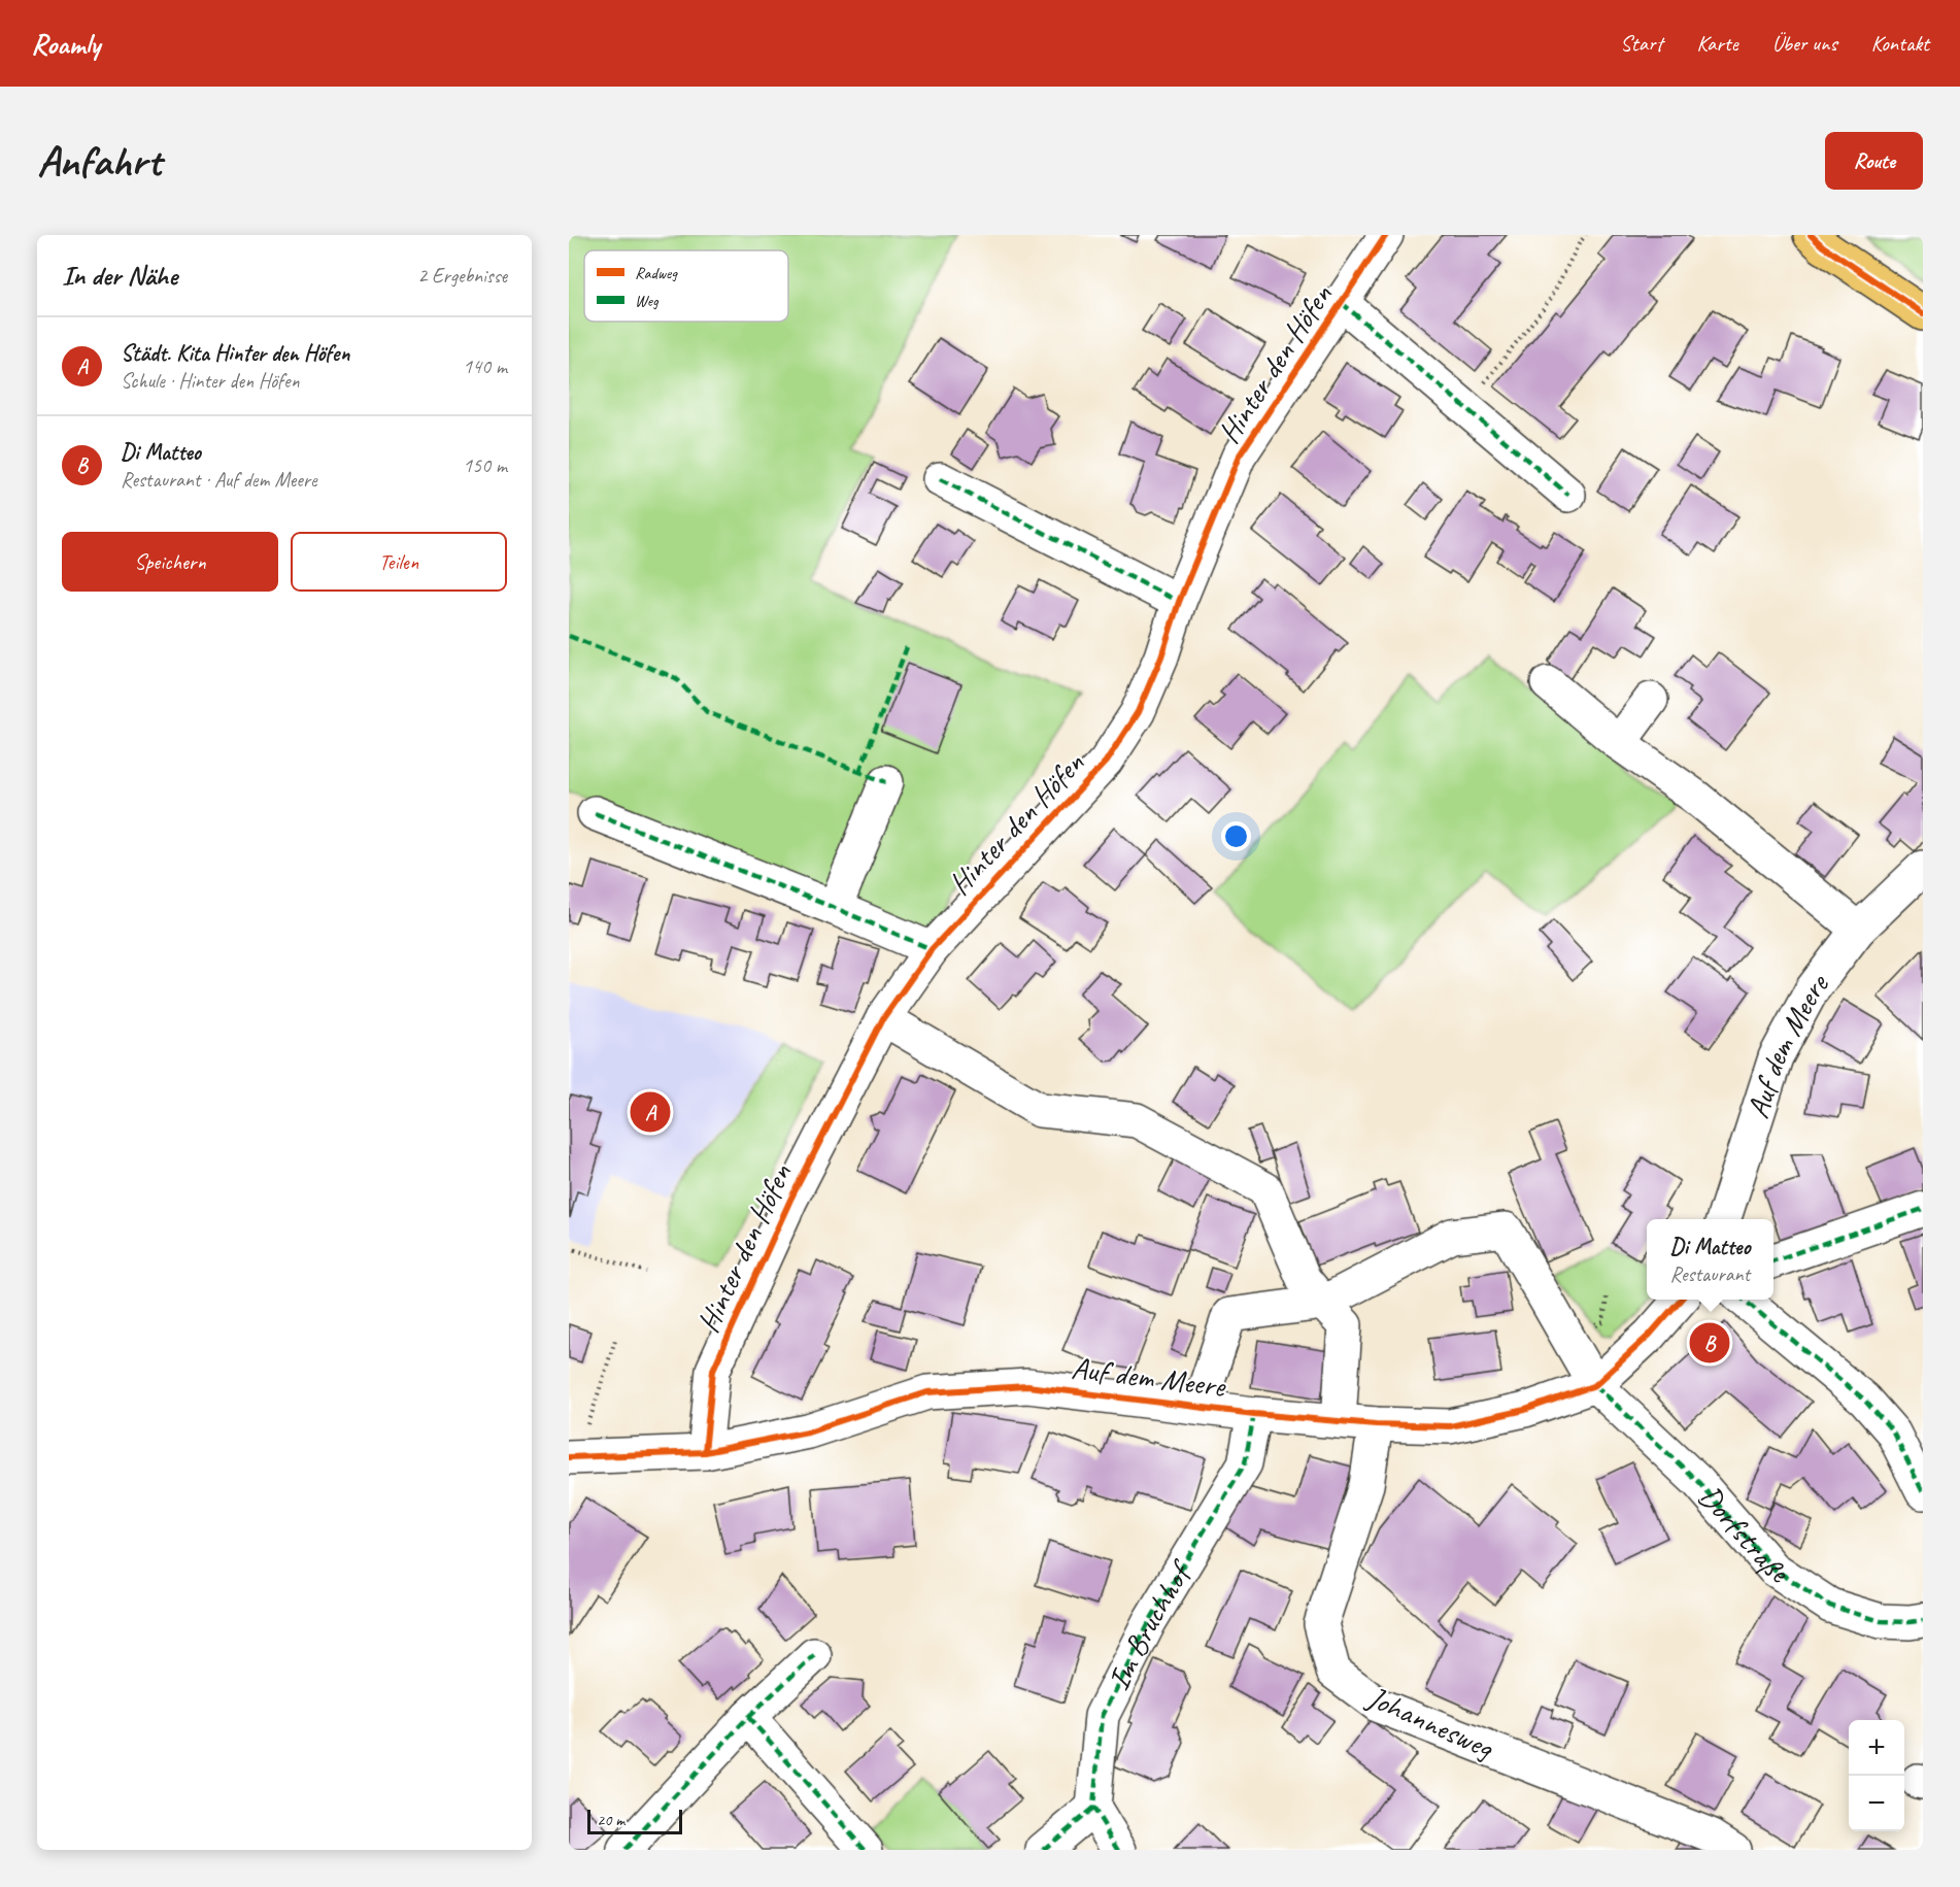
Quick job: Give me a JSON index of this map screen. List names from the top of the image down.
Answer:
{
  "streets": {
    "street": [
      "Hinter den Höfen",
      "Auf dem Meere",
      "Dorfstraße",
      "Im Bruchhof",
      "Johannesweg"
    ]
  },
  "crossings": [
    ["Hinter den Höfen", "Auf dem Meere"],
    ["Auf dem Meere", "Dorfstraße"],
    ["Auf dem Meere", "Im Bruchhof"],
    ["Auf dem Meere", "Johannesweg"]
  ],
  "legend": ["Radweg", "Weg"],
  "scale_bar": "20 m",
  "page": {
    "header": "Roamly",
    "nav": [
      "Start",
      "Karte",
      "Über uns",
      "Kontakt"
    ],
    "buttons": [
      "Route",
      ["Speichern", "Teilen"]
    ],
    "title": "Anfahrt",
    "heading": ["In der Nähe", "2 Ergebnisse"],
    "list": [
      {
        "mark": "A",
        "name": "Städt. Kita Hinter den Höfen",
        "note": "Schule · Hinter den Höfen",
        "value": "140 m"
      },
      {
        "mark": "B",
        "name": "Di Matteo",
        "note": "Restaurant · Auf dem Meere",
        "value": "150 m"
      }
    ],
    "pins": ["A", "B"],
    "popup": ["Di Matteo", "Restaurant"],
    "map_buttons": ["+", "−"],
    "scale": "20 m"
  }
}
